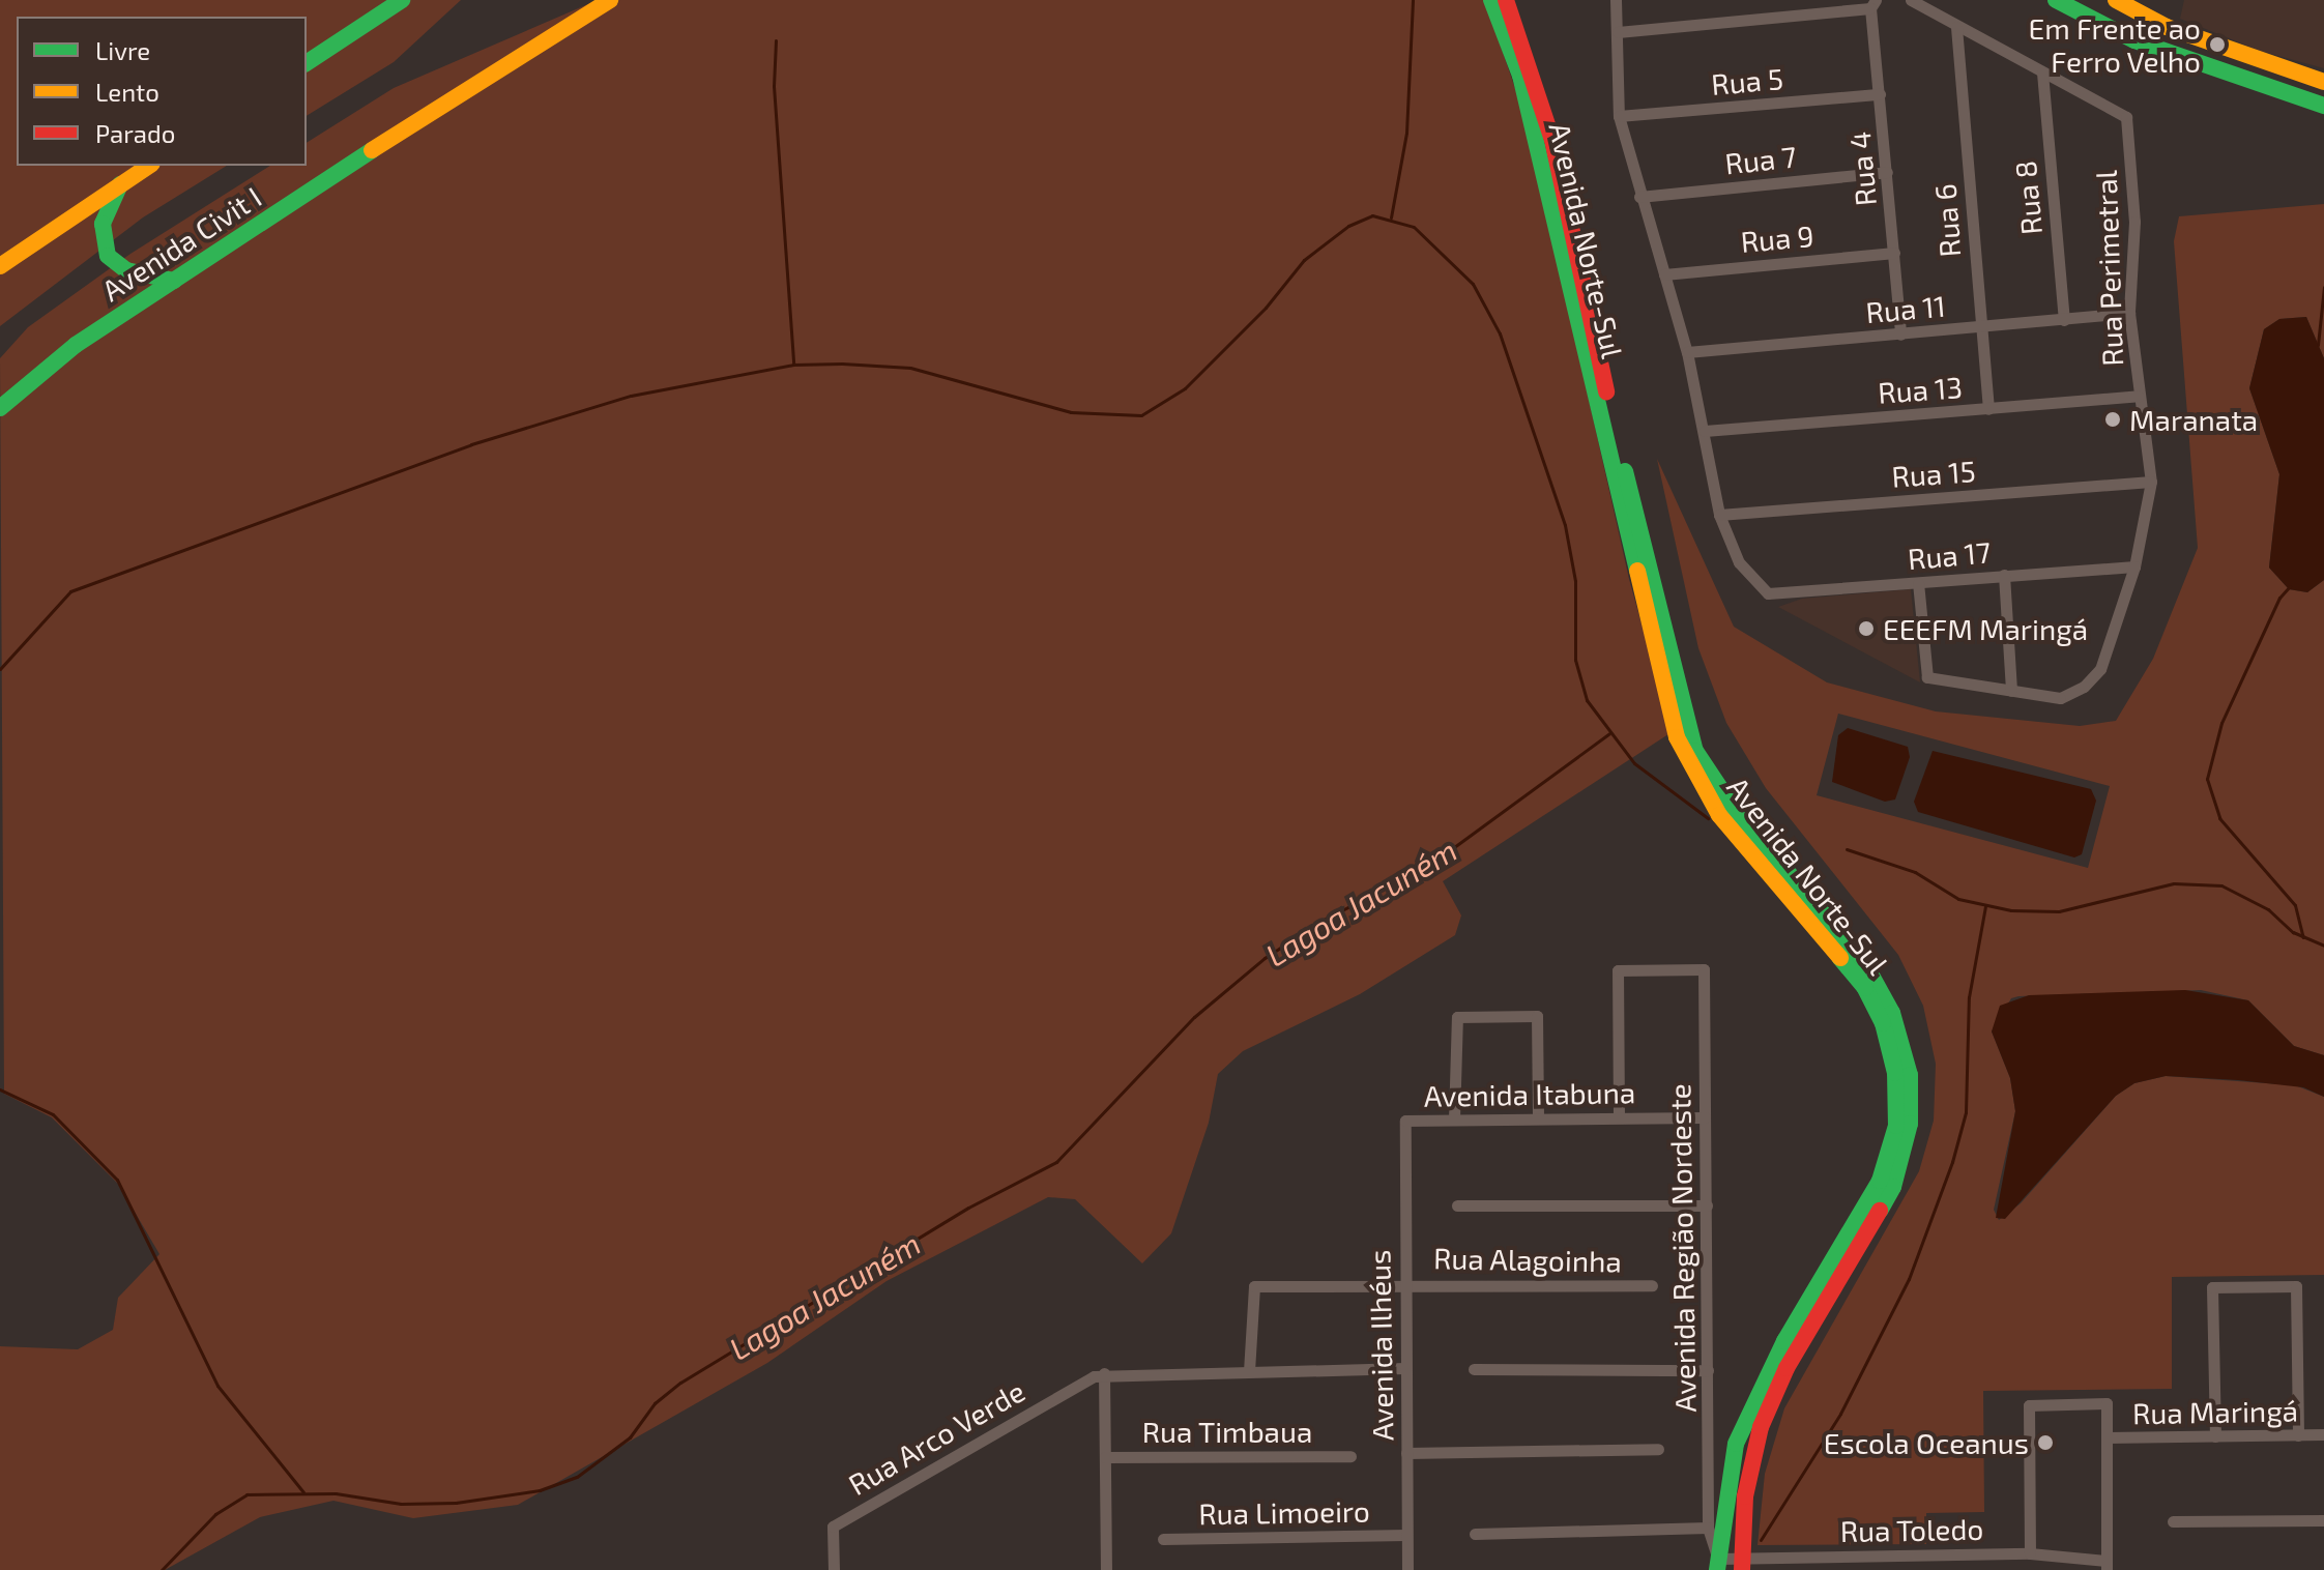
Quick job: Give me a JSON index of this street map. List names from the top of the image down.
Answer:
{
  "streets": {
    "main road": ["Avenida Norte-Sul", "Avenida Civit I"],
    "street": [
      "Rua 5",
      "Rua 7",
      "Rua 4",
      "Rua 8",
      "Rua 6",
      "Rua 9",
      "Rua Perimetral",
      "Rua 11",
      "Rua 13",
      "Rua 15",
      "Rua 17",
      "Avenida Itabuna",
      "Avenida Região Nordeste",
      "Rua Alagoinha",
      "Avenida Ilhéus",
      "Rua Maringá",
      "Rua Timbaua",
      "Rua Arco Verde",
      "Rua Limoeiro",
      "Rua Toledo"
    ]
  },
  "crossings": [
    ["Rua 5", "Rua 4"],
    ["Rua 7", "Rua 4"],
    ["Rua 4", "Rua 9"],
    ["Rua 4", "Rua 11"],
    ["Rua 8", "Rua Perimetral"],
    ["Rua 8", "Rua 11"],
    ["Rua 6", "Rua Perimetral"],
    ["Rua 6", "Rua 11"],
    ["Rua 6", "Rua 13"],
    ["Avenida Norte-Sul", "Avenida Região Nordeste"],
    ["Avenida Norte-Sul", "Rua Toledo"],
    ["Rua Perimetral", "Rua 11"],
    ["Rua Perimetral", "Rua 13"],
    ["Rua Perimetral", "Rua 15"],
    ["Rua Perimetral", "Rua 17"],
    ["Rua 15", "Rua 17"],
    ["Avenida Itabuna", "Avenida Região Nordeste"],
    ["Avenida Itabuna", "Avenida Ilhéus"],
    ["Avenida Região Nordeste", "Rua Toledo"],
    ["Rua Alagoinha", "Avenida Ilhéus"],
    ["Avenida Ilhéus", "Rua Limoeiro"]
  ],
  "water": ["Lagoa Jacuném"],
  "places": [
    "Em Frente ao Ferro Velho",
    "Maranata",
    "EEEFM Maringá",
    "Escola Oceanus"
  ],
  "legend": ["Livre", "Lento", "Parado"]
}
